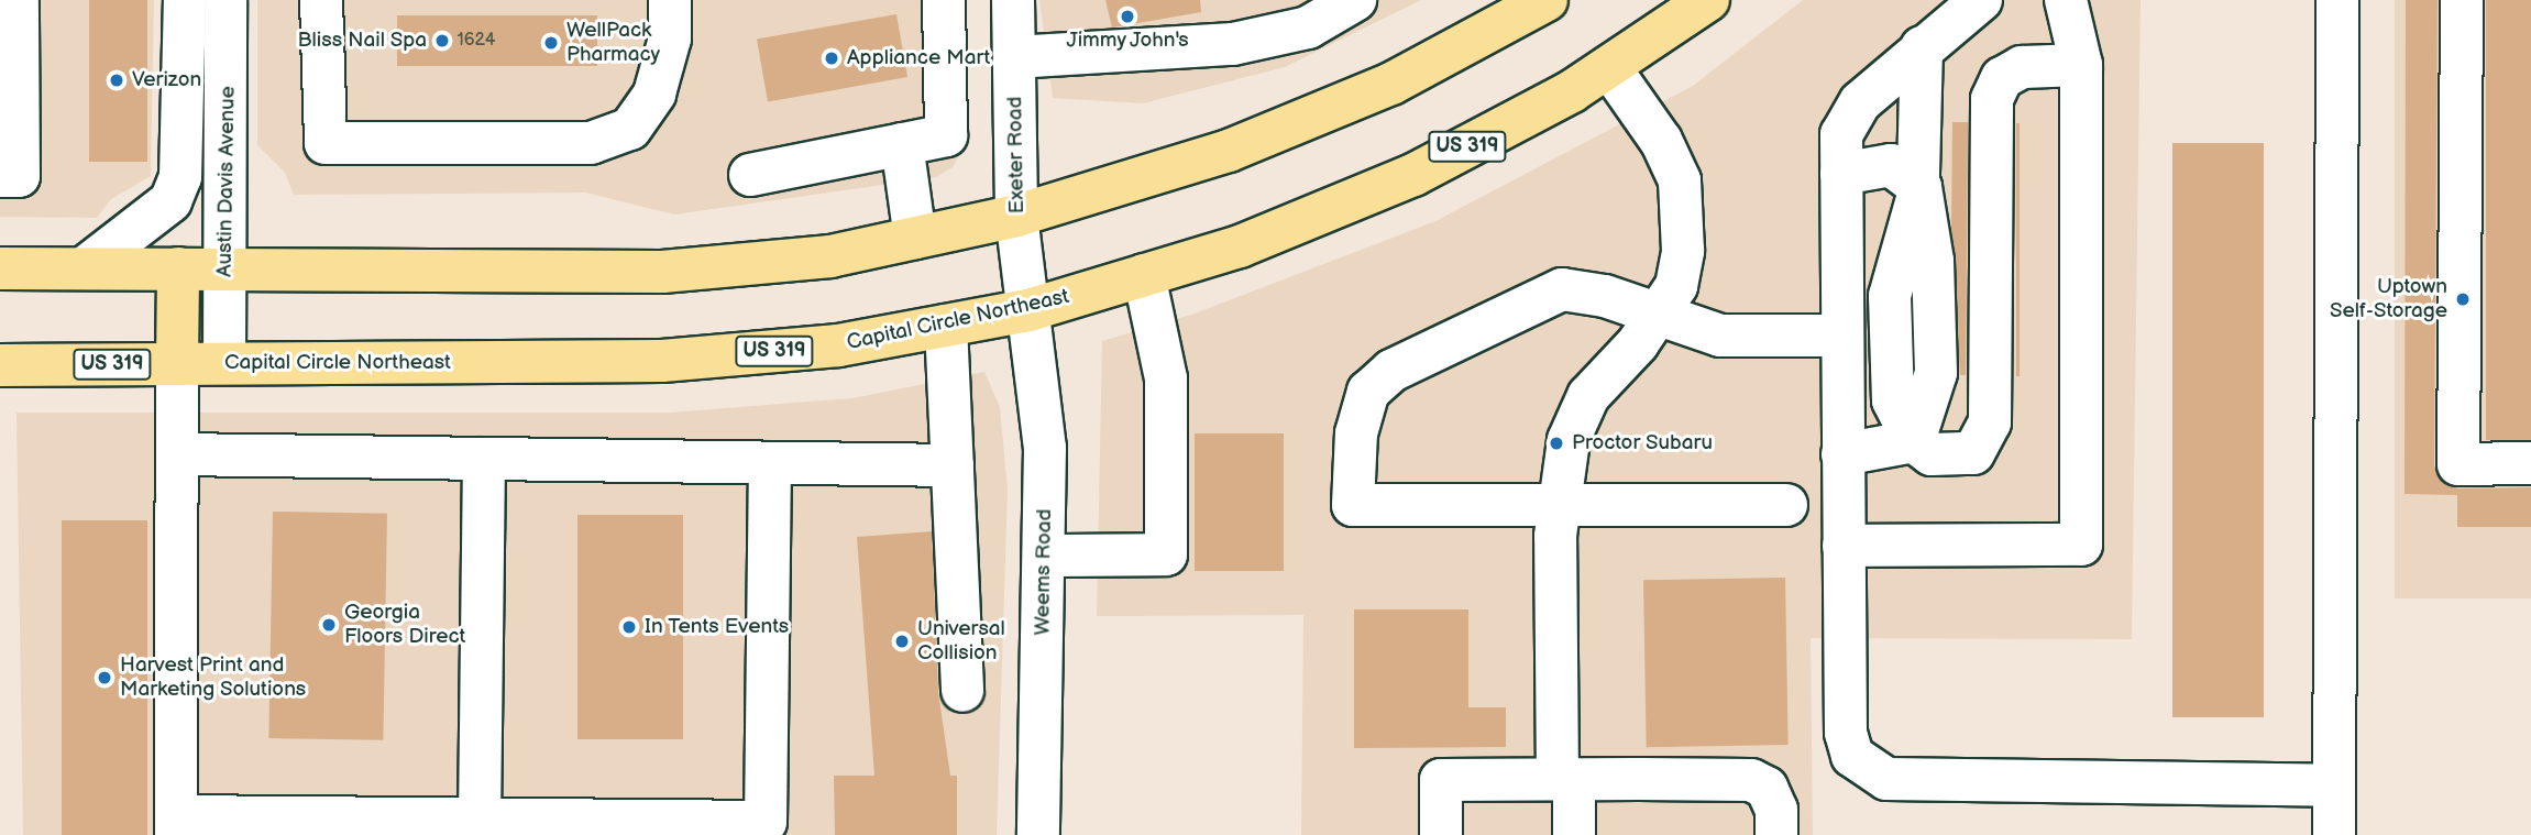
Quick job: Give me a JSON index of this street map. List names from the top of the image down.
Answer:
{
  "streets": {
    "main road": ["US 319", "Capital Circle Northeast"],
    "street": ["Exeter Road", "Austin Davis Avenue", "Weems Road"]
  },
  "crossings": [
    ["Exeter Road", "Capital Circle Northeast"],
    ["Exeter Road", "Weems Road"],
    ["Austin Davis Avenue", "Capital Circle Northeast"],
    ["Capital Circle Northeast", "Weems Road"]
  ],
  "places": [
    "Jimmy John's",
    "Bliss Nail Spa",
    "WellPack Pharmacy",
    "Appliance Mart",
    "Verizon",
    "Uptown Self-Storage",
    "Proctor Subaru",
    "Georgia Floors Direct",
    "In Tents Events",
    "Universal Collision",
    "Harvest Print and Marketing Solutions"
  ],
  "house_numbers": ["1624"]
}
